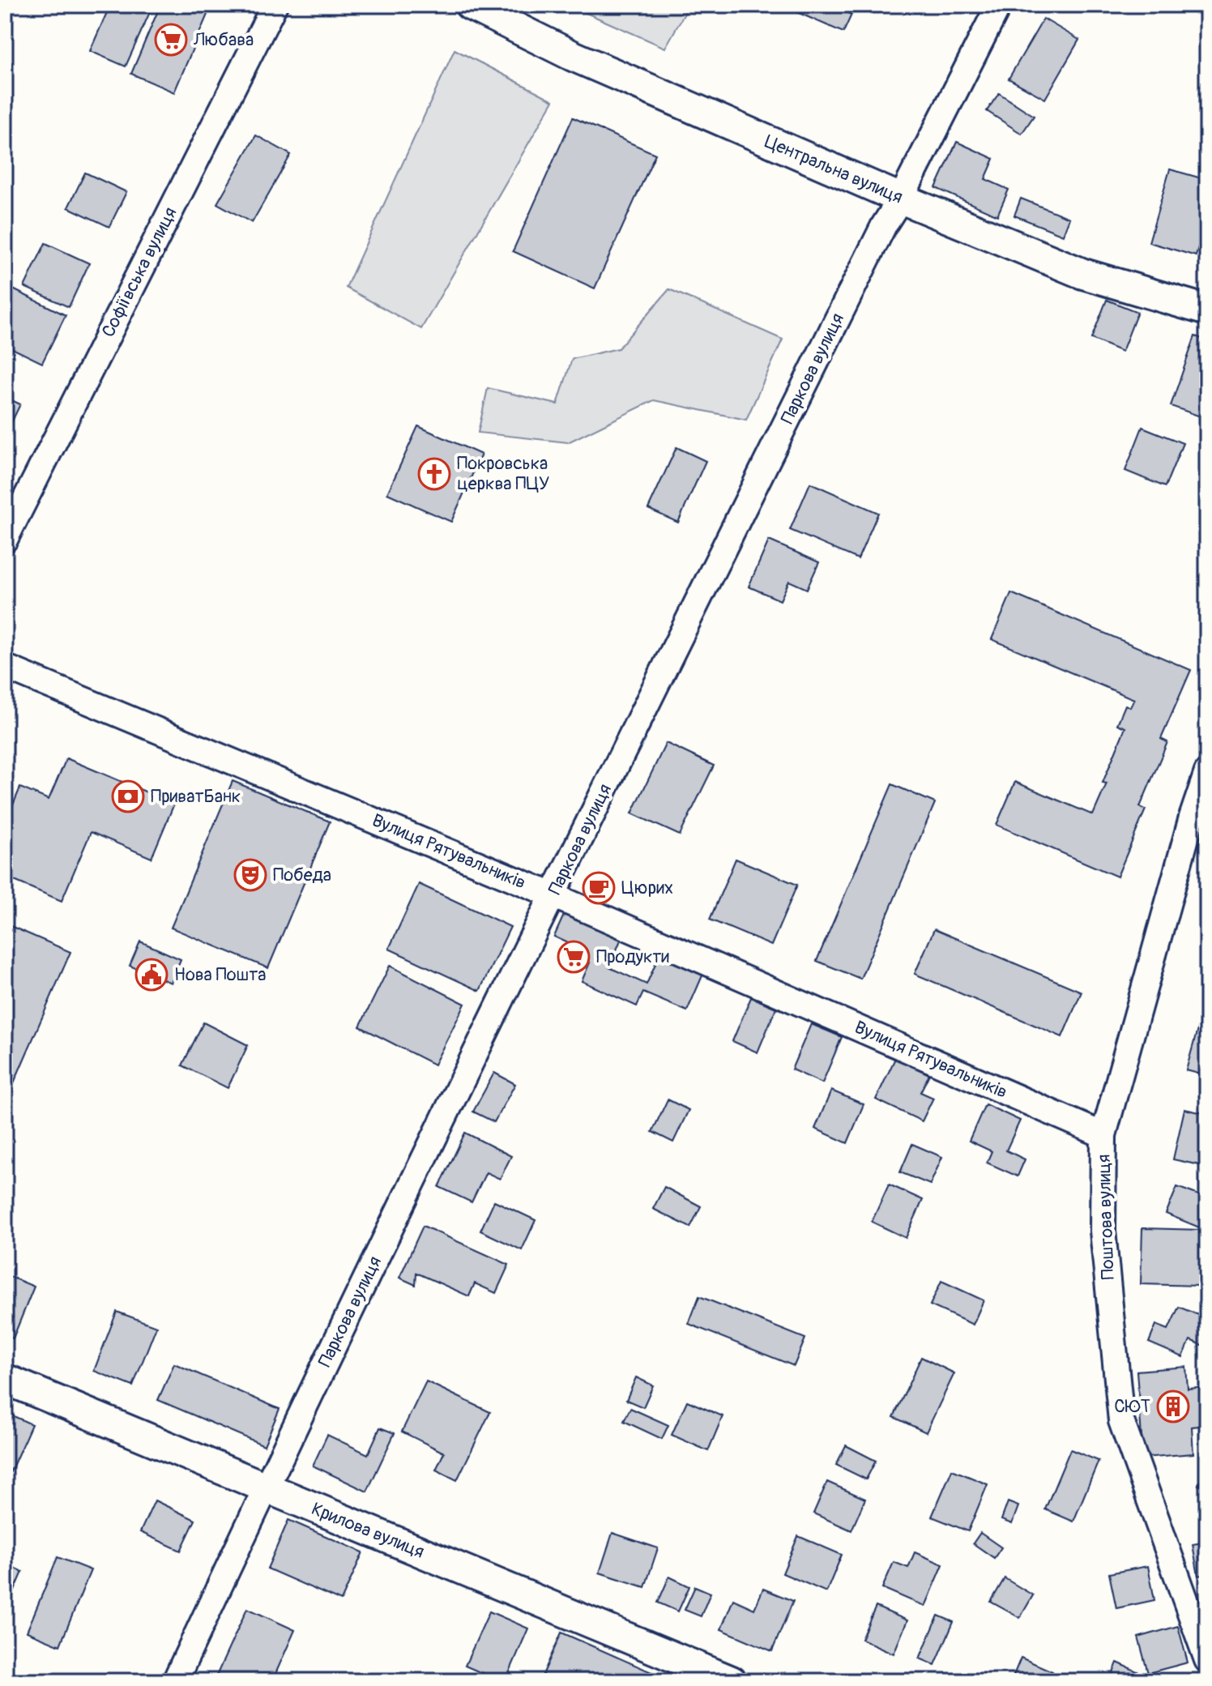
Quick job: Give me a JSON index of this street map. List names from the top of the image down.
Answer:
{
  "streets": {
    "street": [
      "Центральна вулиця",
      "Софіївська вулиця",
      "Паркова вулиця",
      "Вулиця Рятувальників",
      "Поштова вулиця",
      "Крилова вулиця"
    ]
  },
  "crossings": [
    ["Центральна вулиця", "Паркова вулиця"],
    ["Паркова вулиця", "Вулиця Рятувальників"],
    ["Паркова вулиця", "Крилова вулиця"],
    ["Вулиця Рятувальників", "Поштова вулиця"]
  ],
  "places": {
    "supermarket": ["Любава", "Продукти"],
    "church": ["Покровська церква ПЦУ"],
    "bank": ["ПриватБанк"],
    "theatre": ["Победа"],
    "cafe": ["Цюрих"],
    "public building": ["Нова Пошта"],
    "building": ["СЮТ"]
  }
}
